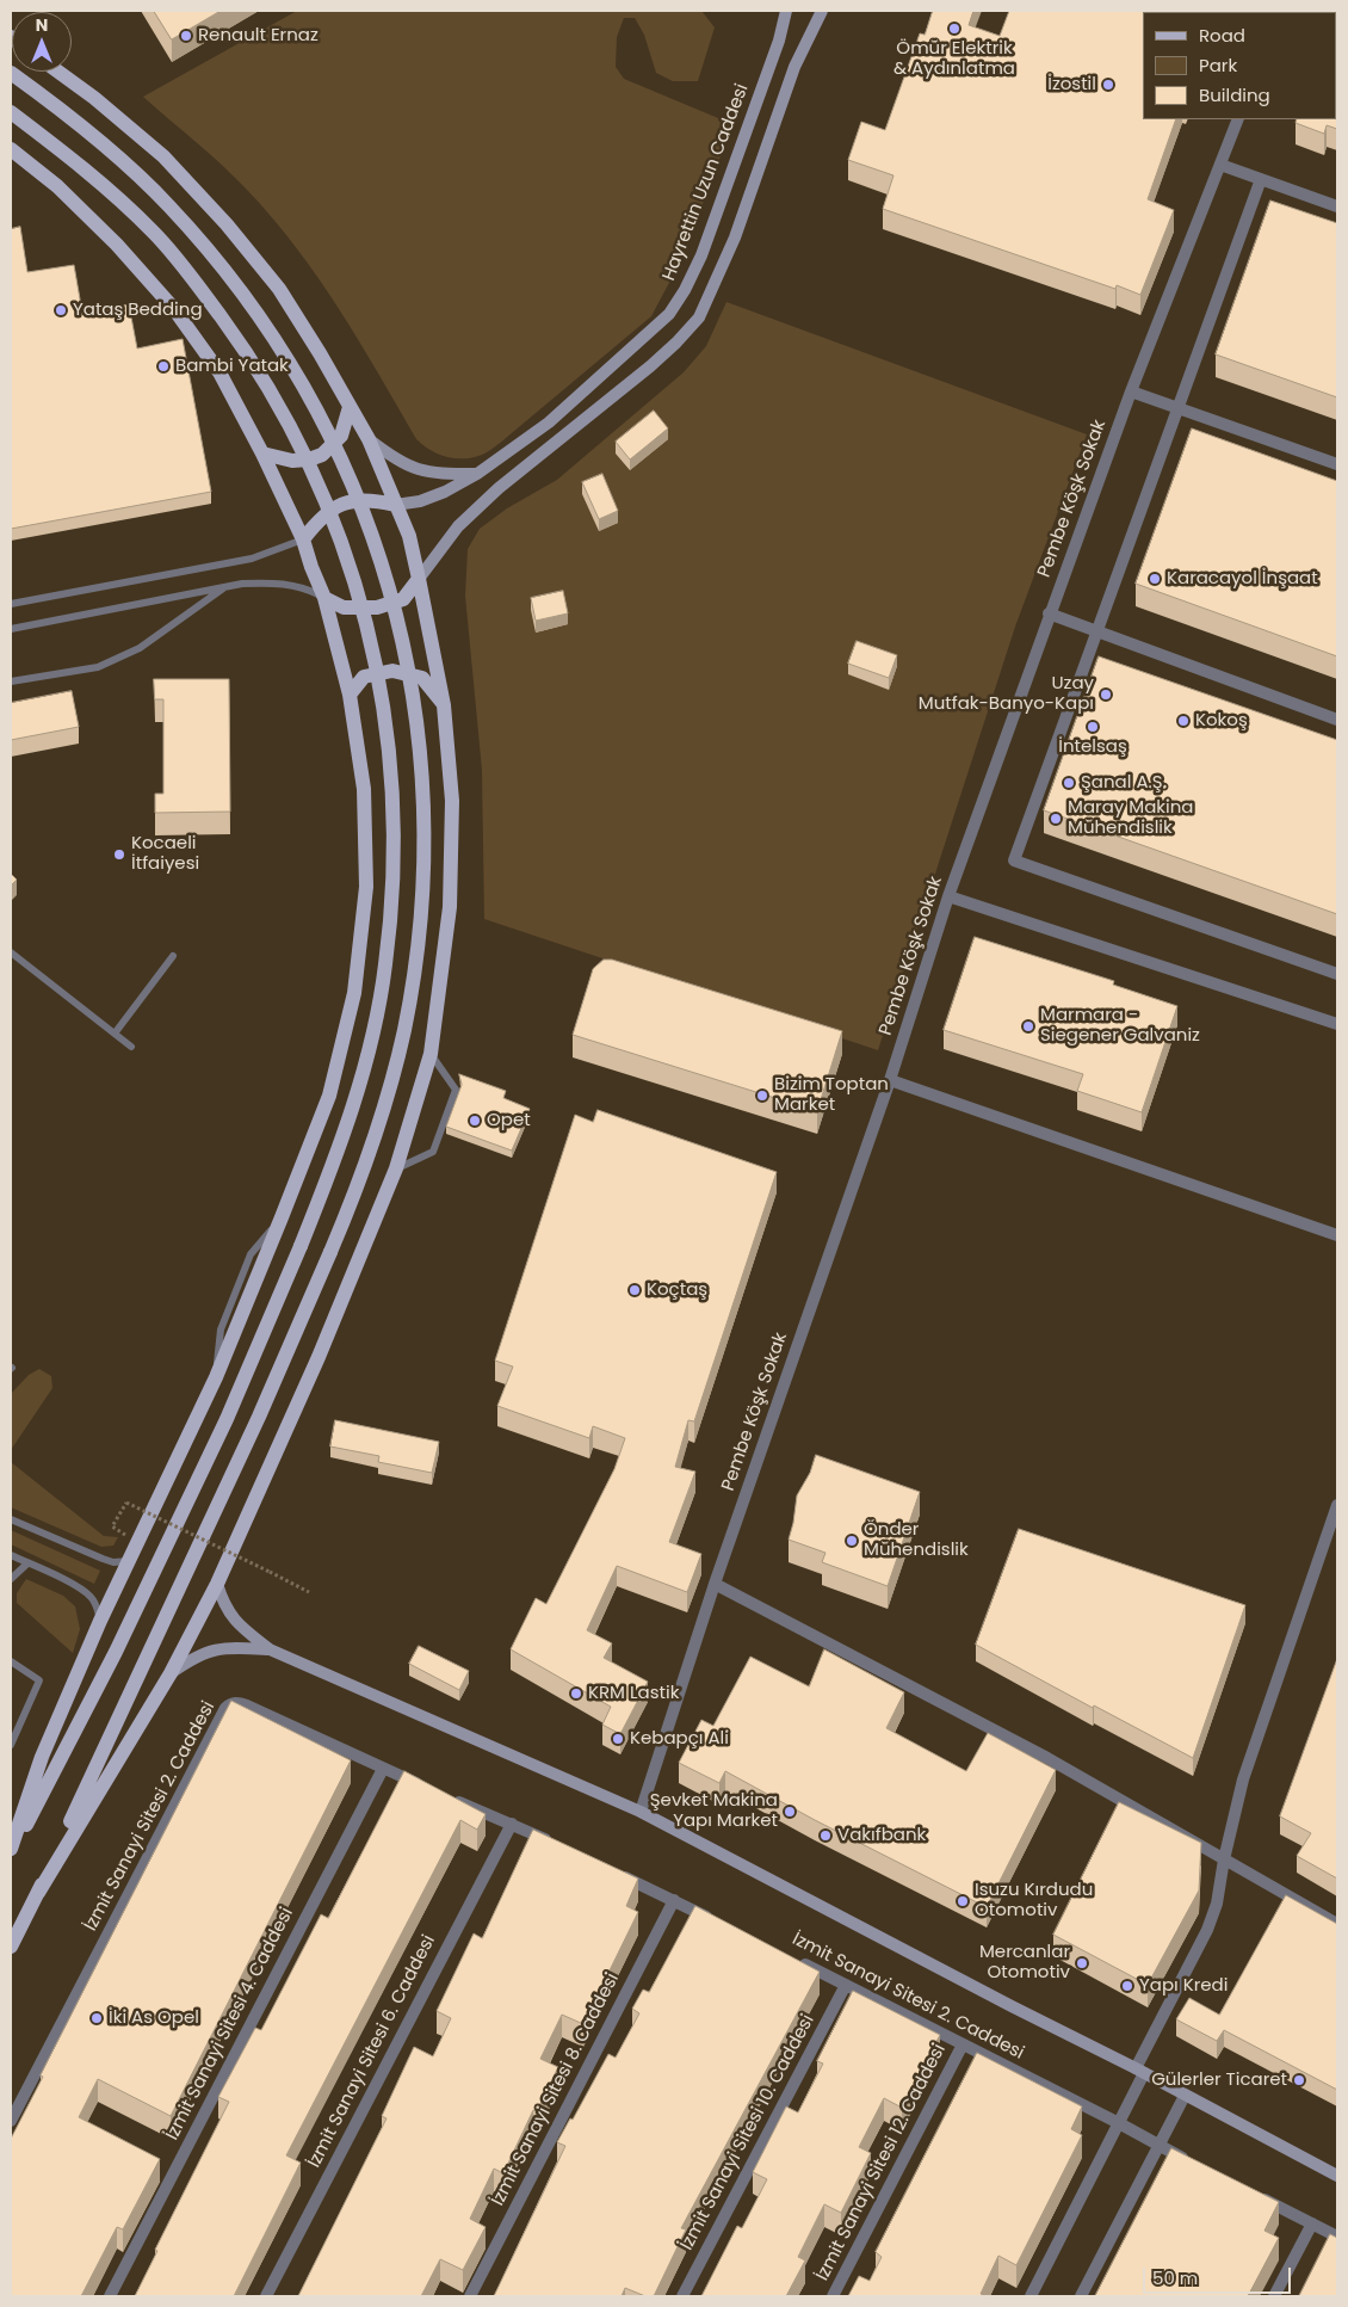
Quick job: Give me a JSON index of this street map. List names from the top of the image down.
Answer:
{
  "streets": {
    "street": [
      "Hayrettin Uzun Caddesi",
      "Pembe Köşk Sokak",
      "İzmit Sanayi Sitesi 2. Caddesi",
      "İzmit Sanayi Sitesi 4. Caddesi",
      "İzmit Sanayi Sitesi 6. Caddesi",
      "İzmit Sanayi Sitesi 8. Caddesi",
      "İzmit Sanayi Sitesi 10. Caddesi",
      "İzmit Sanayi Sitesi 12. Caddesi"
    ]
  },
  "crossings": [
    ["İzmit Sanayi Sitesi 2. Caddesi", "İzmit Sanayi Sitesi 4. Caddesi"],
    ["İzmit Sanayi Sitesi 2. Caddesi", "İzmit Sanayi Sitesi 10. Caddesi"],
    ["İzmit Sanayi Sitesi 2. Caddesi", "İzmit Sanayi Sitesi 12. Caddesi"]
  ],
  "places": [
    "Ömür Elektrik & Aydınlatma",
    "Renault Ernaz",
    "İzostil",
    "Yataş Bedding",
    "Bambi Yatak",
    "Karacayol İnşaat",
    "Uzay Mutfak-Banyo-Kapı",
    "Kokoş",
    "İntelsaş",
    "Şanal A.Ş.",
    "Maray Makina Mühendislik",
    "Kocaeli İtfaiyesi",
    "Marmara - Siegener Galvaniz",
    "Bizim Toptan Market",
    "Opet",
    "Koçtaş",
    "Önder Mühendislik",
    "KRM Lastik",
    "Kebapçı Ali",
    "Şevket Makina Yapı Market",
    "Vakıfbank",
    "Isuzu Kırdudu Otomotiv",
    "Mercanlar Otomotiv",
    "Yapı Kredi",
    "İki As Opel",
    "Gülerler Ticaret"
  ],
  "legend": ["Road", "Park", "Building"],
  "scale_bar": "50 m",
  "north": "top"
}
